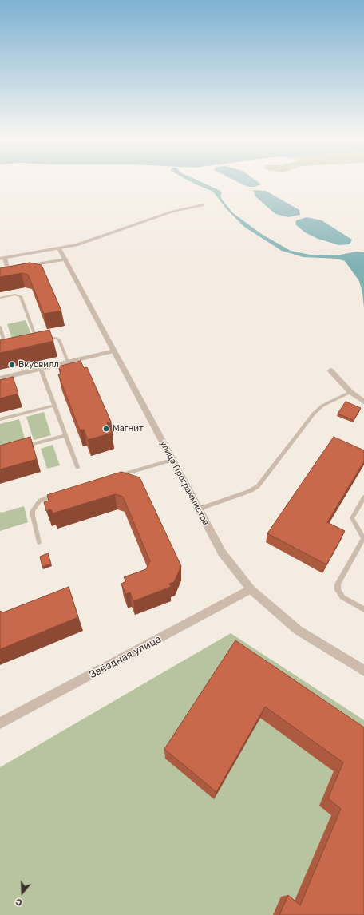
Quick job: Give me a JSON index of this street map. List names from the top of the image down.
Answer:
{
  "streets": {
    "street": ["улица Программистов", "Звёздная улица"]
  },
  "crossings": [
    ["улица Программистов", "Звёздная улица"]
  ],
  "places": ["Вкусвилл", "Магнит"],
  "north": "bottom"
}
